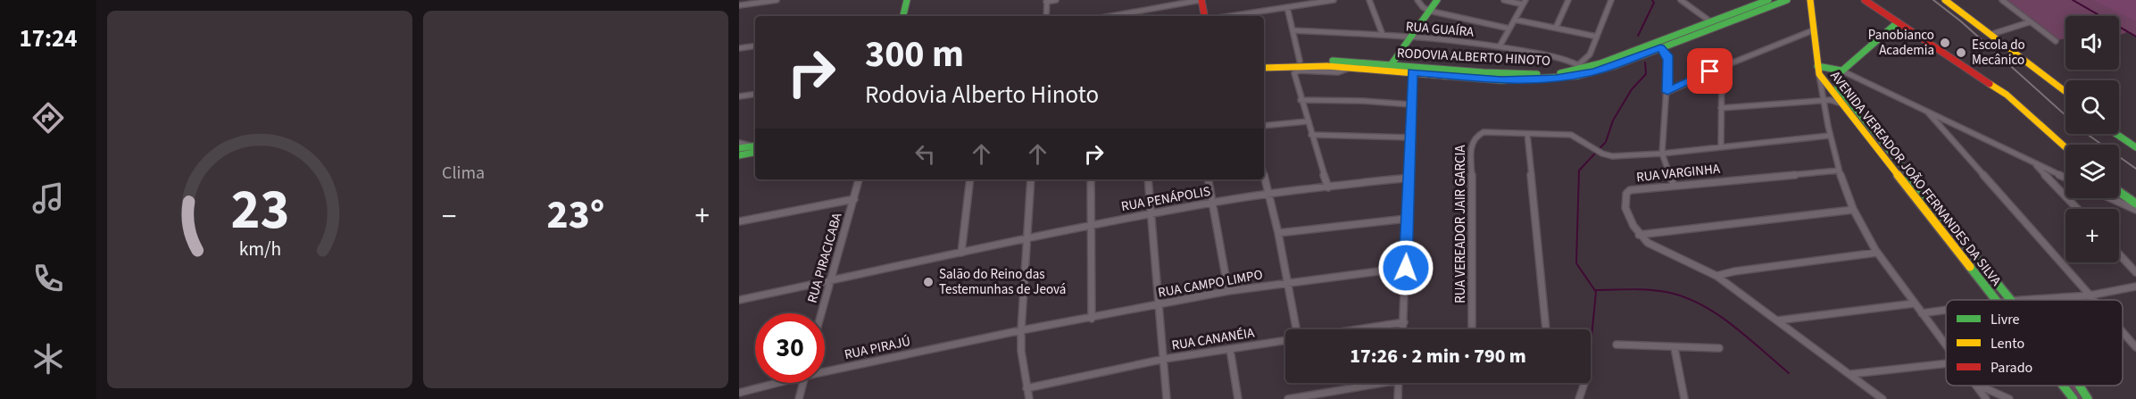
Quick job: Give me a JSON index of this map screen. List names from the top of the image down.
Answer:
{
  "streets": {
    "main road": ["RODOVIA ALBERTO HINOTO", "AVENIDA VEREADOR JOÃO FERNANDES DA SILVA"],
    "street": [
      "RUA GUAÍRA",
      "RUA VARGINHA",
      "RUA PENÁPOLIS",
      "RUA VEREADOR JAIR GARCIA",
      "RUA PIRACICABA",
      "RUA CAMPO LIMPO",
      "RUA CANANÉIA",
      "RUA PIRAJÚ"
    ]
  },
  "crossings": [
    ["RUA GUAÍRA", "RODOVIA ALBERTO HINOTO"],
    ["RUA PENÁPOLIS", "RUA PIRACICABA"],
    ["RUA CAMPO LIMPO", "RUA PIRAJÚ"]
  ],
  "places": ["Panobianco Academia", "Escola do Mecânico", "Salão do Reino das Testemunhas de Jeová"],
  "legend": ["Livre", "Lento", "Parado"],
  "page": {
    "tabs": "17:24",
    "tile": "Clima",
    "map_buttons": "+",
    "turn": ["300 m", "Rodovia Alberto Hinoto"],
    "heat": ["−", "23°", "+"],
    "limit": "30",
    "trip": "17:26 · 2 min · 790 m",
    "gauge": ["23", "km/h"]
  }
}
